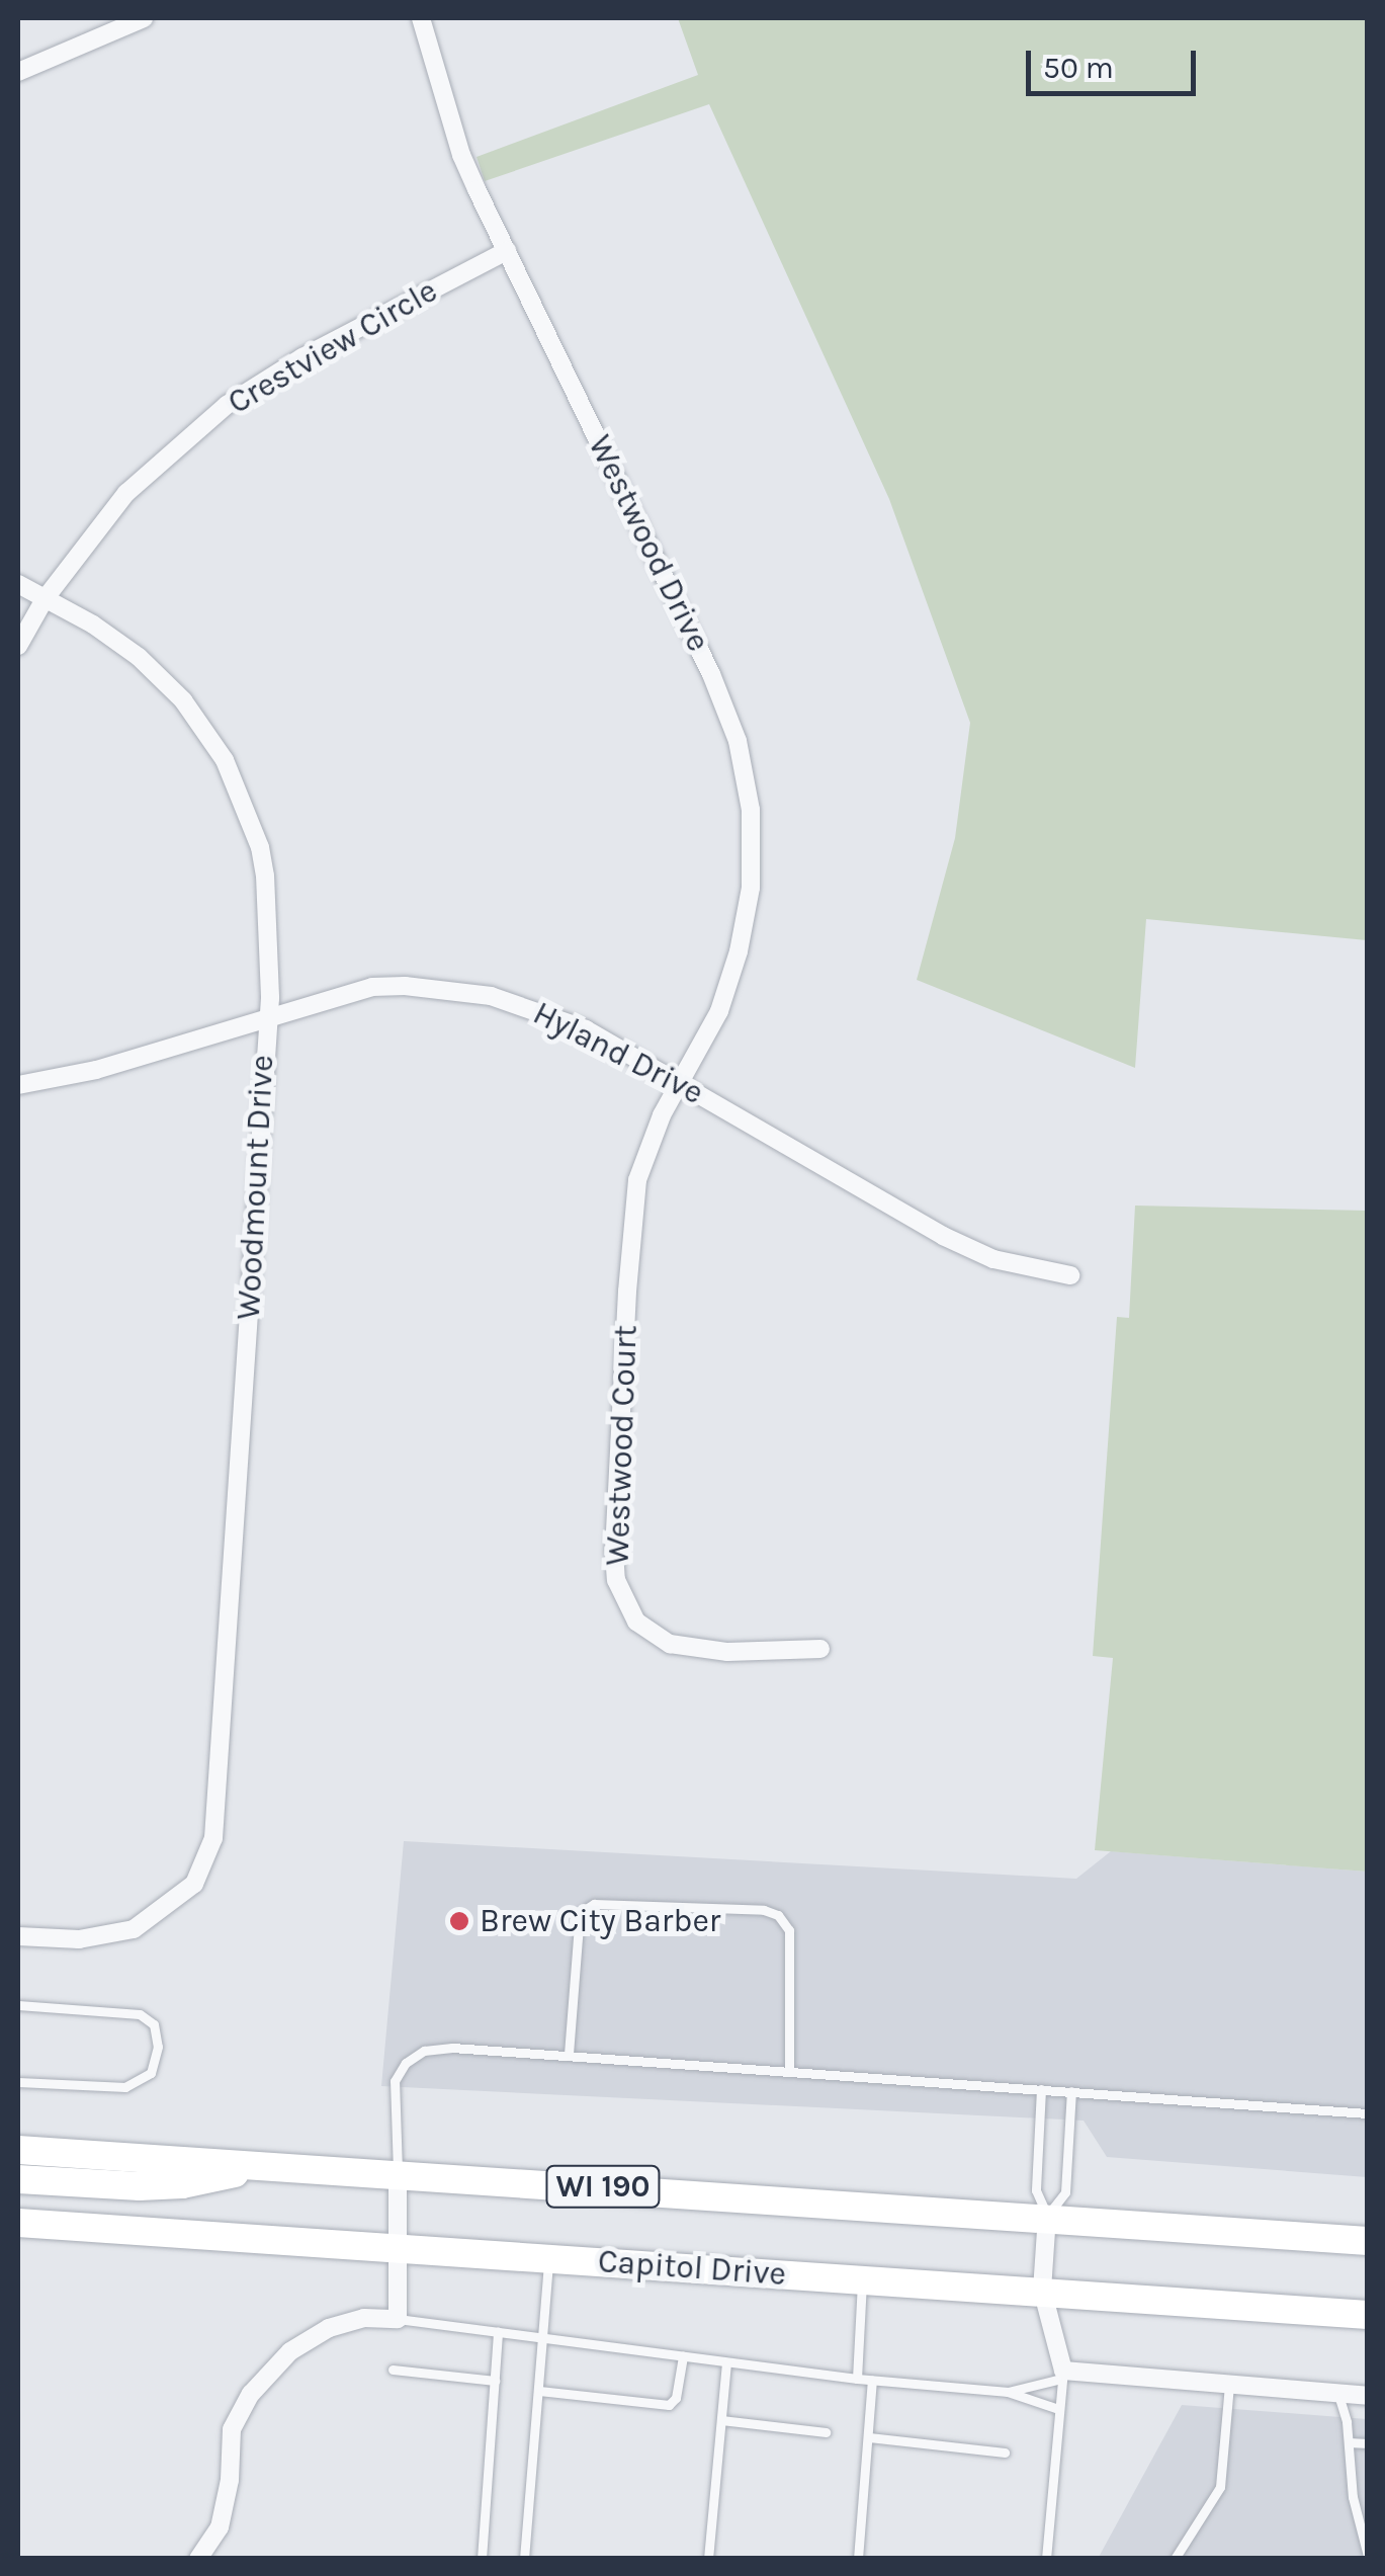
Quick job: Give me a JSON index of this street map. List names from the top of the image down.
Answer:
{
  "streets": {
    "main road": ["WI 190", "Capitol Drive"],
    "street": [
      "Crestview Circle",
      "Westwood Drive",
      "Hyland Drive",
      "Woodmount Drive",
      "Westwood Court"
    ]
  },
  "crossings": [
    ["Crestview Circle", "Westwood Drive"],
    ["Crestview Circle", "Woodmount Drive"],
    ["Westwood Drive", "Hyland Drive"],
    ["Westwood Drive", "Westwood Court"],
    ["Hyland Drive", "Woodmount Drive"],
    ["Hyland Drive", "Westwood Court"]
  ],
  "places": ["Brew City Barber"],
  "scale_bar": "50 m"
}
